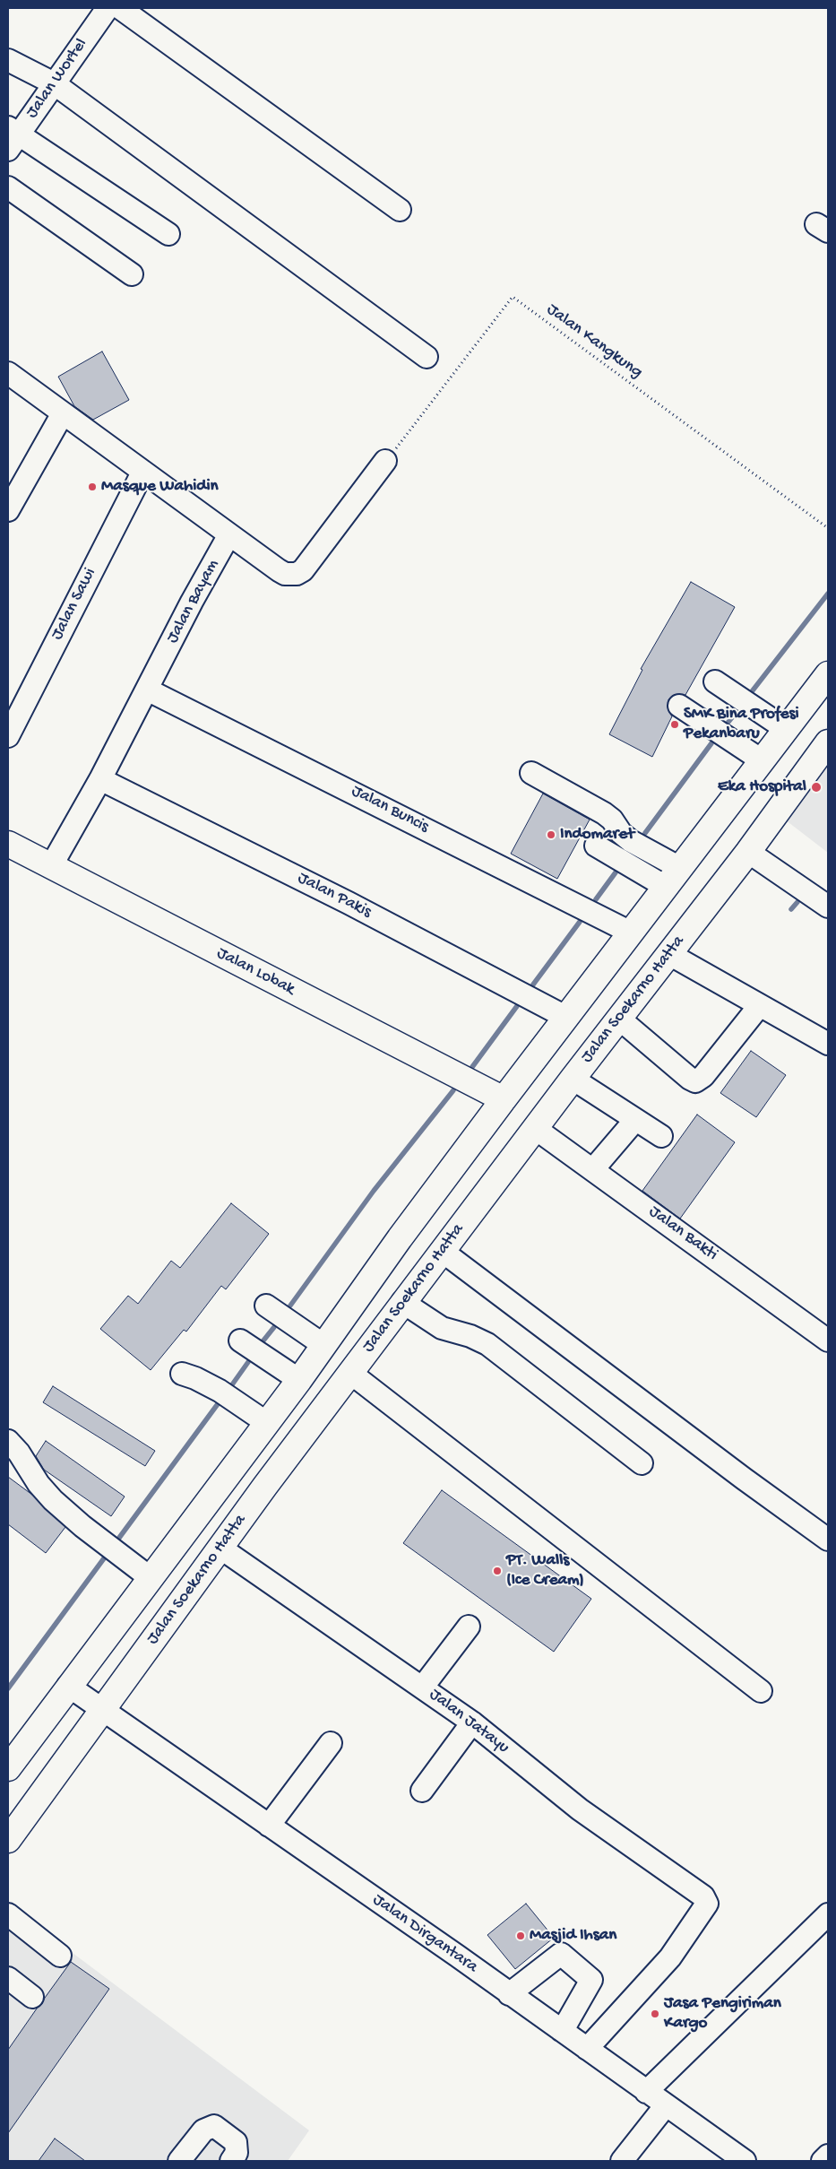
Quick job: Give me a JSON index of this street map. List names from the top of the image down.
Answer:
{
  "streets": {
    "main road": ["Jalan Lobak", "Jalan Soekarno Hatta"],
    "street": [
      "Jalan Wortel",
      "Jalan Bayam",
      "Jalan Sawi",
      "Jalan Buncis",
      "Jalan Pakis",
      "Jalan Bakti",
      "Jalan Jatayu",
      "Jalan Dirgantara"
    ],
    "path": ["Jalan Kangkung"]
  },
  "crossings": [
    ["Jalan Bayam", "Jalan Buncis"],
    ["Jalan Bayam", "Jalan Pakis"],
    ["Jalan Bayam", "Jalan Lobak"],
    ["Jalan Soekarno Hatta", "Jalan Bakti"],
    ["Jalan Soekarno Hatta", "Jalan Jatayu"],
    ["Jalan Soekarno Hatta", "Jalan Dirgantara"],
    ["Jalan Jatayu", "Jalan Dirgantara"]
  ],
  "places": [
    "Masque Wahidin",
    "SMK Bina Profesi Pekanbaru",
    "Eka Hospital",
    "Indomaret",
    "PT. Walls (Ice Cream)",
    "Masjid Ihsan",
    "Jasa Pengiriman Kargo"
  ]
}
